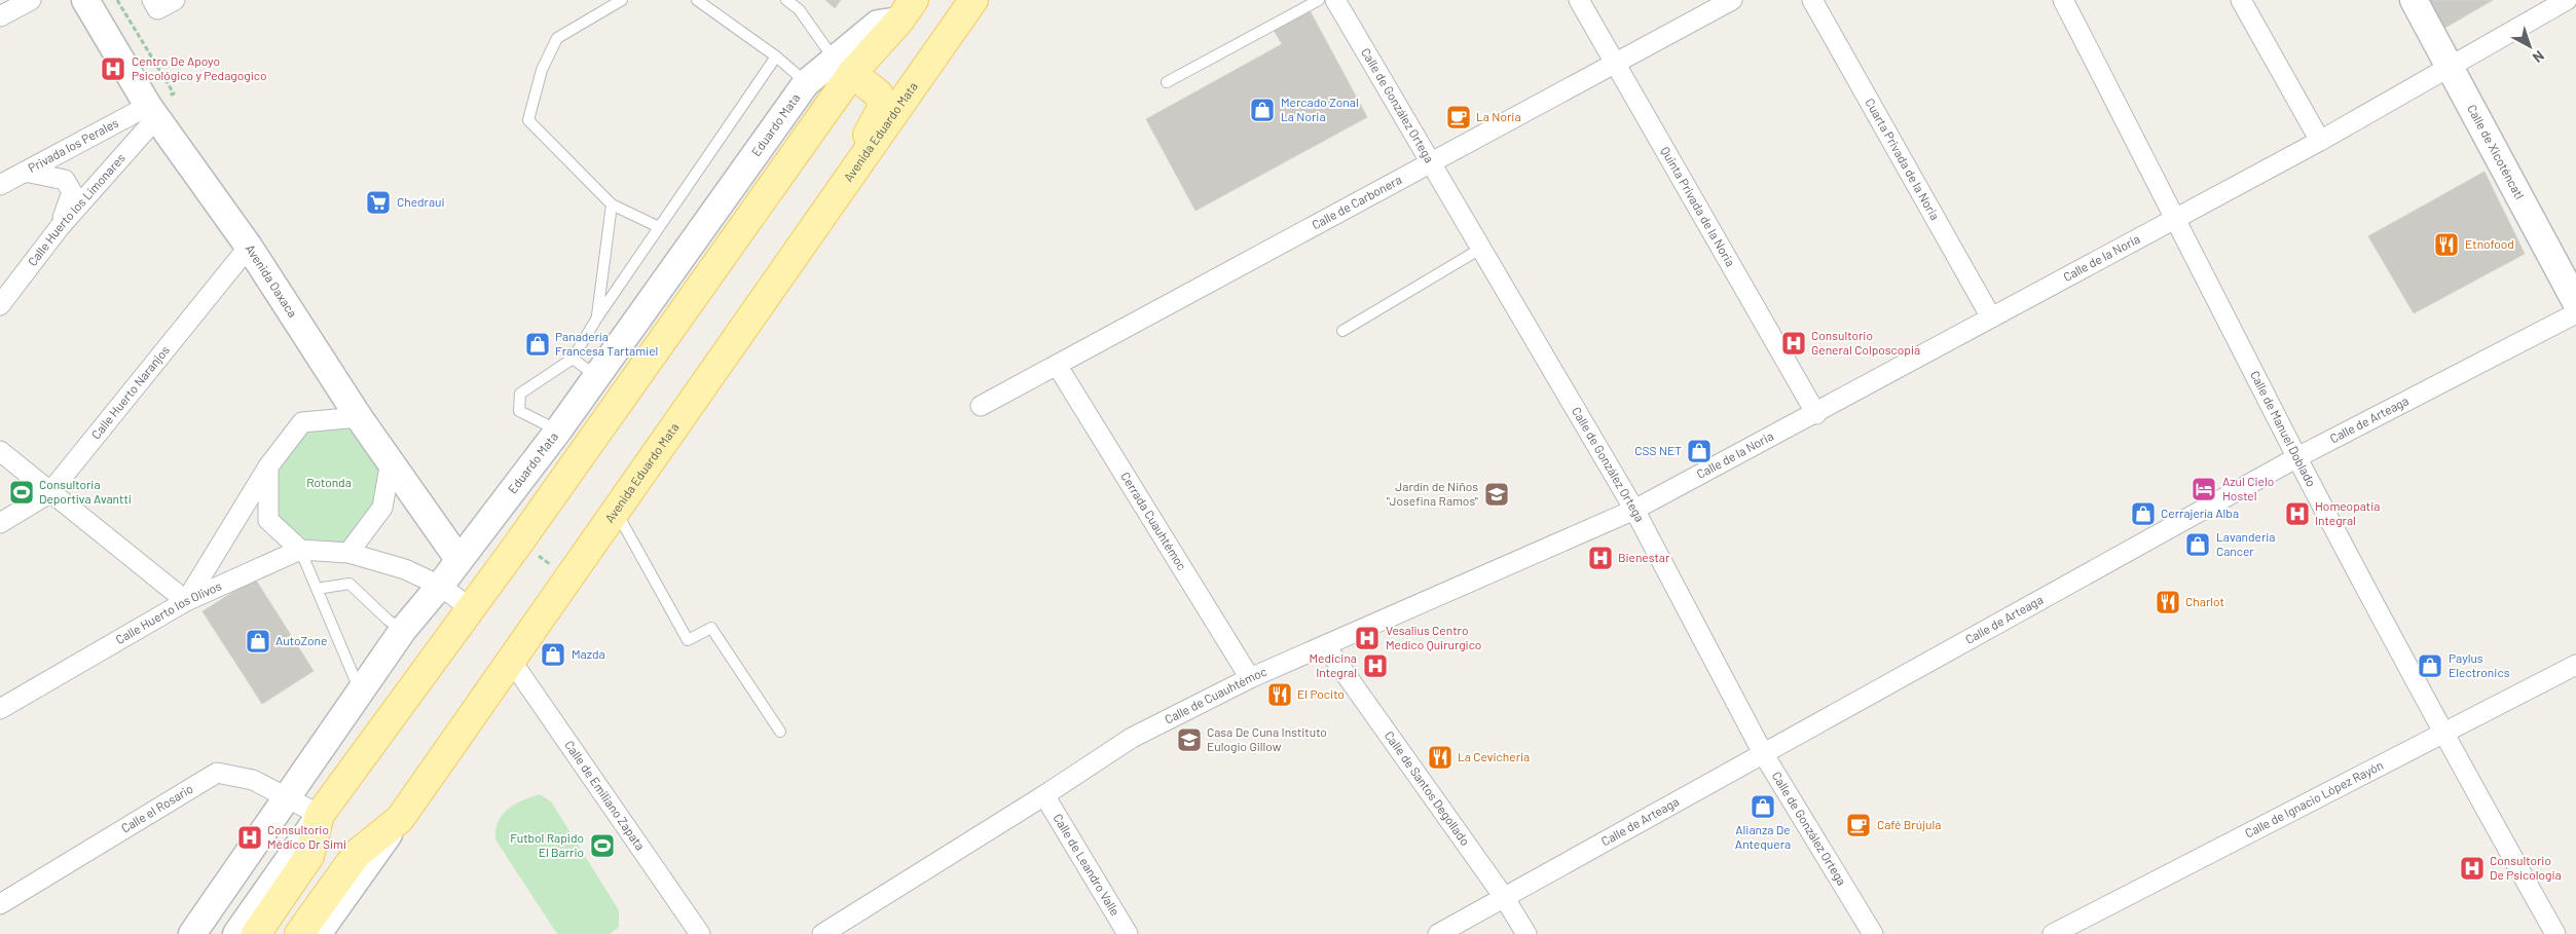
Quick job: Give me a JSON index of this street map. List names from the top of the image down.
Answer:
{
  "streets": {
    "main road": ["Avenida Eduardo Mata"],
    "street": [
      "Calle de González Ortega",
      "Eduardo Mata",
      "Privada los Perales",
      "Calle de Xicoténcatl",
      "Cuarta Privada de la Noria",
      "Calle de Carbonera",
      "Quinta Privada de la Noria",
      "Calle Huerto los Limonares",
      "Calle de la Noria",
      "Avenida Oaxaca",
      "Calle Huerto Naranjos",
      "Calle de Arteaga",
      "Calle de Manuel Doblado",
      "Cerrada Cuauhtémoc",
      "Calle Huerto los Olivos",
      "Calle de Cuauhtémoc",
      "Calle de Santos Degollado",
      "Calle de Emiliano Zapata",
      "Calle de Ignacio López Rayón",
      "Calle el Rosario",
      "Calle de Leandro Valle"
    ]
  },
  "crossings": [
    ["Calle de González Ortega", "Calle de Carbonera"],
    ["Calle de González Ortega", "Calle de la Noria"],
    ["Calle de González Ortega", "Calle de Arteaga"],
    ["Calle de González Ortega", "Calle de Cuauhtémoc"],
    ["Eduardo Mata", "Avenida Oaxaca"],
    ["Eduardo Mata", "Calle Huerto los Olivos"],
    ["Eduardo Mata", "Calle el Rosario"],
    ["Avenida Eduardo Mata", "Calle de Emiliano Zapata"],
    ["Privada los Perales", "Calle Huerto los Limonares"],
    ["Privada los Perales", "Avenida Oaxaca"],
    ["Calle de Xicoténcatl", "Calle de la Noria"],
    ["Cuarta Privada de la Noria", "Calle de la Noria"],
    ["Calle de Carbonera", "Quinta Privada de la Noria"],
    ["Calle de Carbonera", "Cerrada Cuauhtémoc"],
    ["Quinta Privada de la Noria", "Calle de la Noria"],
    ["Calle Huerto los Limonares", "Avenida Oaxaca"],
    ["Calle de la Noria", "Calle de Manuel Doblado"],
    ["Calle de la Noria", "Calle de Cuauhtémoc"],
    ["Avenida Oaxaca", "Calle Huerto Naranjos"],
    ["Avenida Oaxaca", "Calle Huerto los Olivos"],
    ["Calle de Arteaga", "Calle de Manuel Doblado"],
    ["Calle de Arteaga", "Calle de Santos Degollado"],
    ["Calle de Manuel Doblado", "Calle de Ignacio López Rayón"],
    ["Cerrada Cuauhtémoc", "Calle de Cuauhtémoc"],
    ["Calle de Cuauhtémoc", "Calle de Santos Degollado"],
    ["Calle de Cuauhtémoc", "Calle de Leandro Valle"]
  ],
  "parks": ["Rotonda"],
  "places": {
    "hospital": [
      "Centro De Apoyo Psicológico y Pedagogico",
      "Consultorio General Colposcopia",
      "Homeopatia Integral",
      "Bienestar",
      "Vesalius Centro Medico Quirurgico",
      "Medicina Integral",
      "Consultorio Médico Dr Simi",
      "Consultorio De Psicologia"
    ],
    "shop": [
      "Mercado Zonal La Noria",
      "Panadería Francesa Tartamiel",
      "CSS NET",
      "Cerrajería Alba",
      "Lavanderia Cancer",
      "AutoZone",
      "Mazda",
      "Paylus Electronics",
      "Alianza De Antequera"
    ],
    "cafe": ["La Noria", "Café Brújula"],
    "supermarket": ["Chedraui"],
    "restaurant": [
      "Etnofood",
      "Charlot",
      "El Pocito",
      "La Cevicheria"
    ],
    "hotel": ["Azul Cielo Hostel"],
    "sports": ["Consultoria Deportiva Avantti", "Futbol Rapido El Barrio"],
    "school or university": ["Jardín de Niños \"Josefina Ramos\"", "Casa De Cuna Instituto Eulogio Gillow"]
  },
  "north": "bottom right"
}
